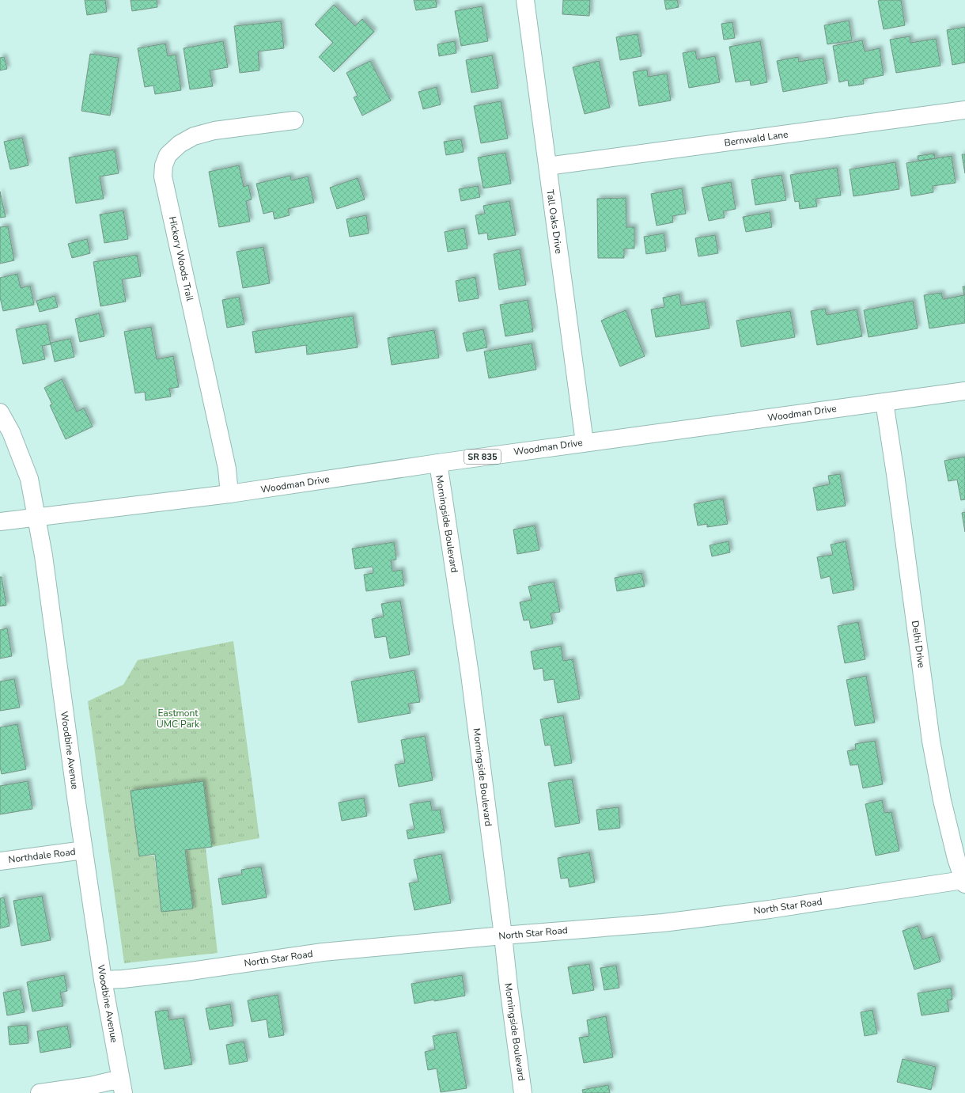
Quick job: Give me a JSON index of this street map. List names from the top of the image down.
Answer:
{
  "streets": {
    "street": [
      "Bernwald Lane",
      "Tall Oaks Drive",
      "Hickory Woods Trail",
      "Woodman Drive",
      "SR 835",
      "Morningside Boulevard",
      "Delhi Drive",
      "Woodbine Avenue",
      "Northdale Road",
      "North Star Road"
    ]
  },
  "crossings": [
    ["Bernwald Lane", "Tall Oaks Drive"],
    ["Tall Oaks Drive", "Woodman Drive"],
    ["Hickory Woods Trail", "Woodman Drive"],
    ["Woodman Drive", "Morningside Boulevard"],
    ["Woodman Drive", "Delhi Drive"],
    ["Woodman Drive", "Woodbine Avenue"],
    ["Morningside Boulevard", "North Star Road"],
    ["Delhi Drive", "North Star Road"],
    ["Woodbine Avenue", "Northdale Road"],
    ["Woodbine Avenue", "North Star Road"]
  ],
  "parks": ["Eastmont UMC Park"]
}
